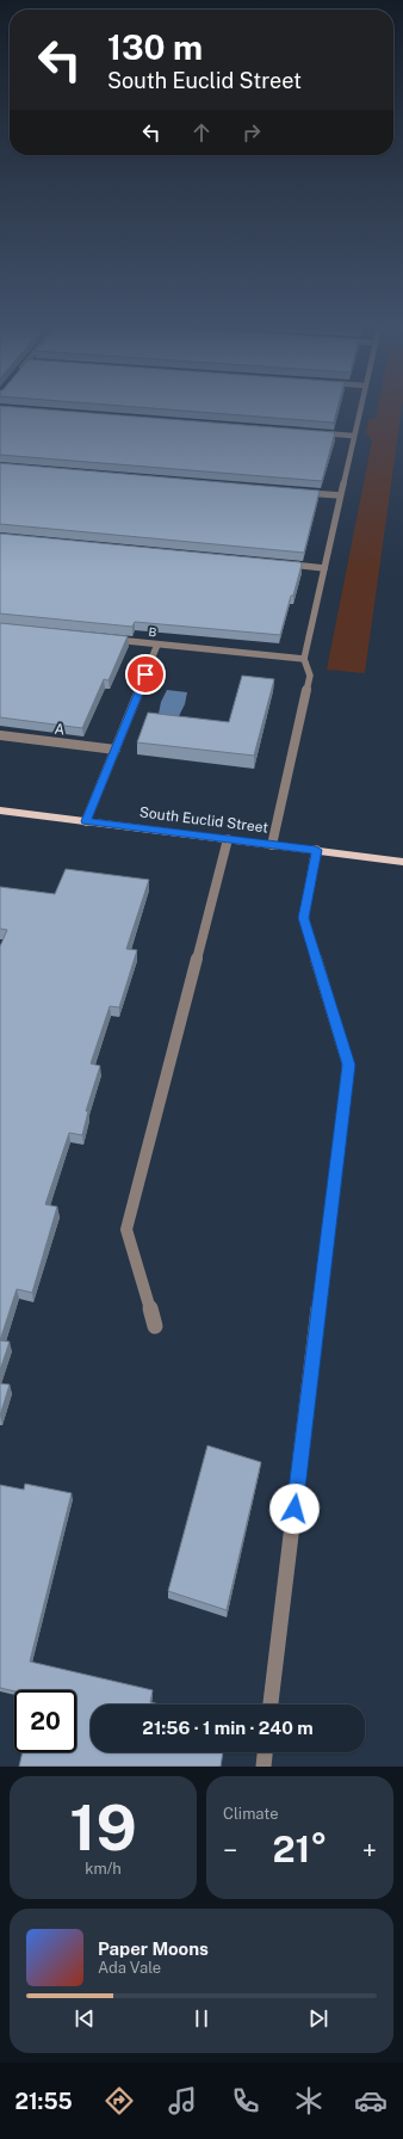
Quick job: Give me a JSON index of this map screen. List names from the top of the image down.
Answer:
{
  "streets": {
    "main road": ["South Euclid Street"],
    "street": ["B", "A"]
  },
  "page": {
    "turn": ["130 m", "South Euclid Street"],
    "limit": "20",
    "trip": "21:56 · 1 min · 240 m",
    "tile": [
      ["19", "km/h"],
      "Climate"
    ],
    "heat": ["−", "21°", "+"],
    "song": ["Paper Moons", "Ada Vale"],
    "tabs": "21:55"
  }
}
